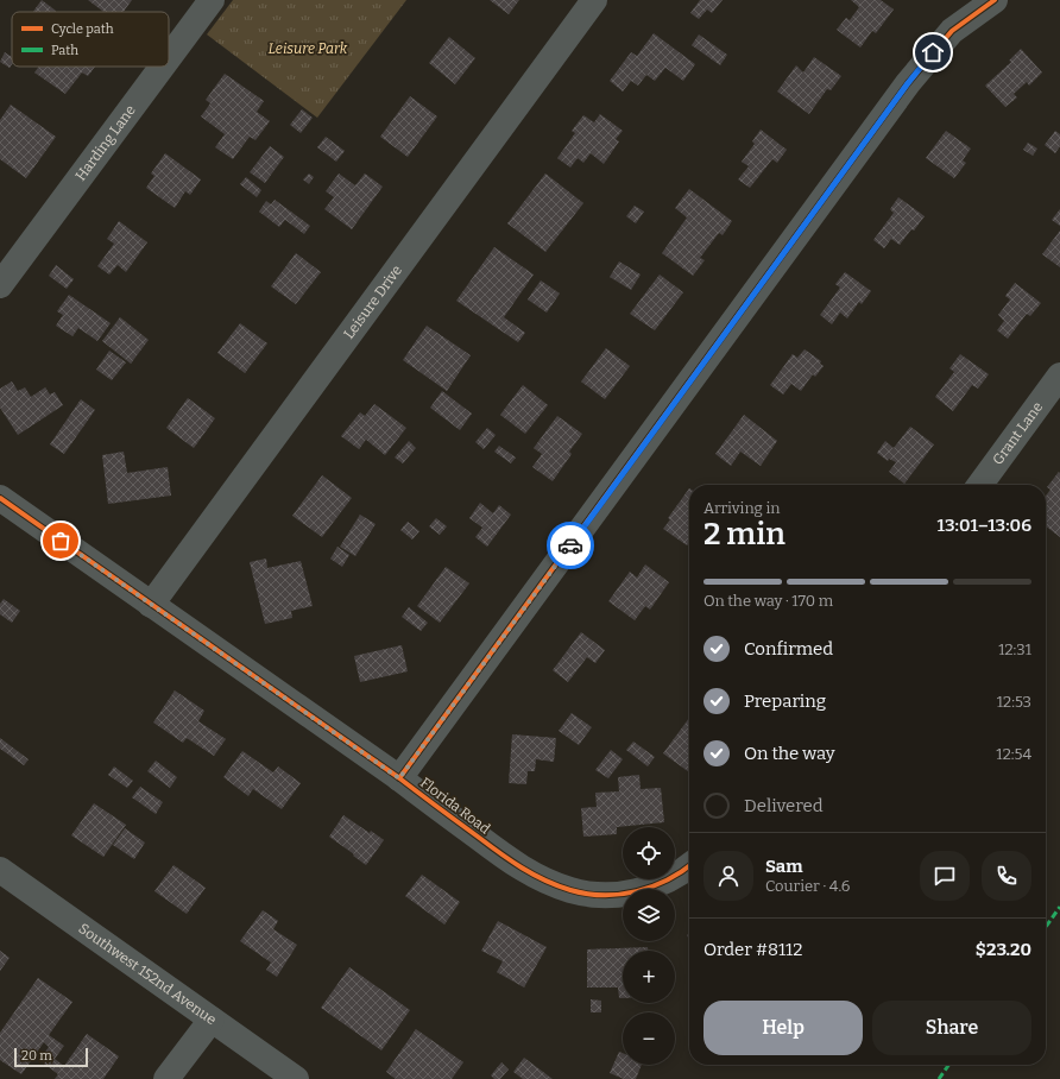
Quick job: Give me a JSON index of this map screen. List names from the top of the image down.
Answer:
{
  "streets": {
    "street": [
      "Harding Lane",
      "Leisure Drive",
      "Grant Lane",
      "Florida Road",
      "Southwest 152nd Avenue"
    ]
  },
  "crossings": [
    ["Leisure Drive", "Florida Road"]
  ],
  "parks": ["Leisure Park"],
  "legend": ["Cycle path", "Path"],
  "scale_bar": "20 m",
  "page": {
    "heading": ["2 min", "Arriving in", "13:01–13:06"],
    "panel": [
      "Sam",
      "Courier · 4.6",
      "Order #8112",
      "$23.20"
    ],
    "bar": "On the way · 170 m",
    "list": [
      ["Confirmed", "12:31"],
      ["Preparing", "12:53"],
      ["On the way", "12:54"],
      "Delivered"
    ],
    "map_buttons": ["+", "−"],
    "buttons": ["Help", "Share"],
    "scale": "20 m"
  }
}
